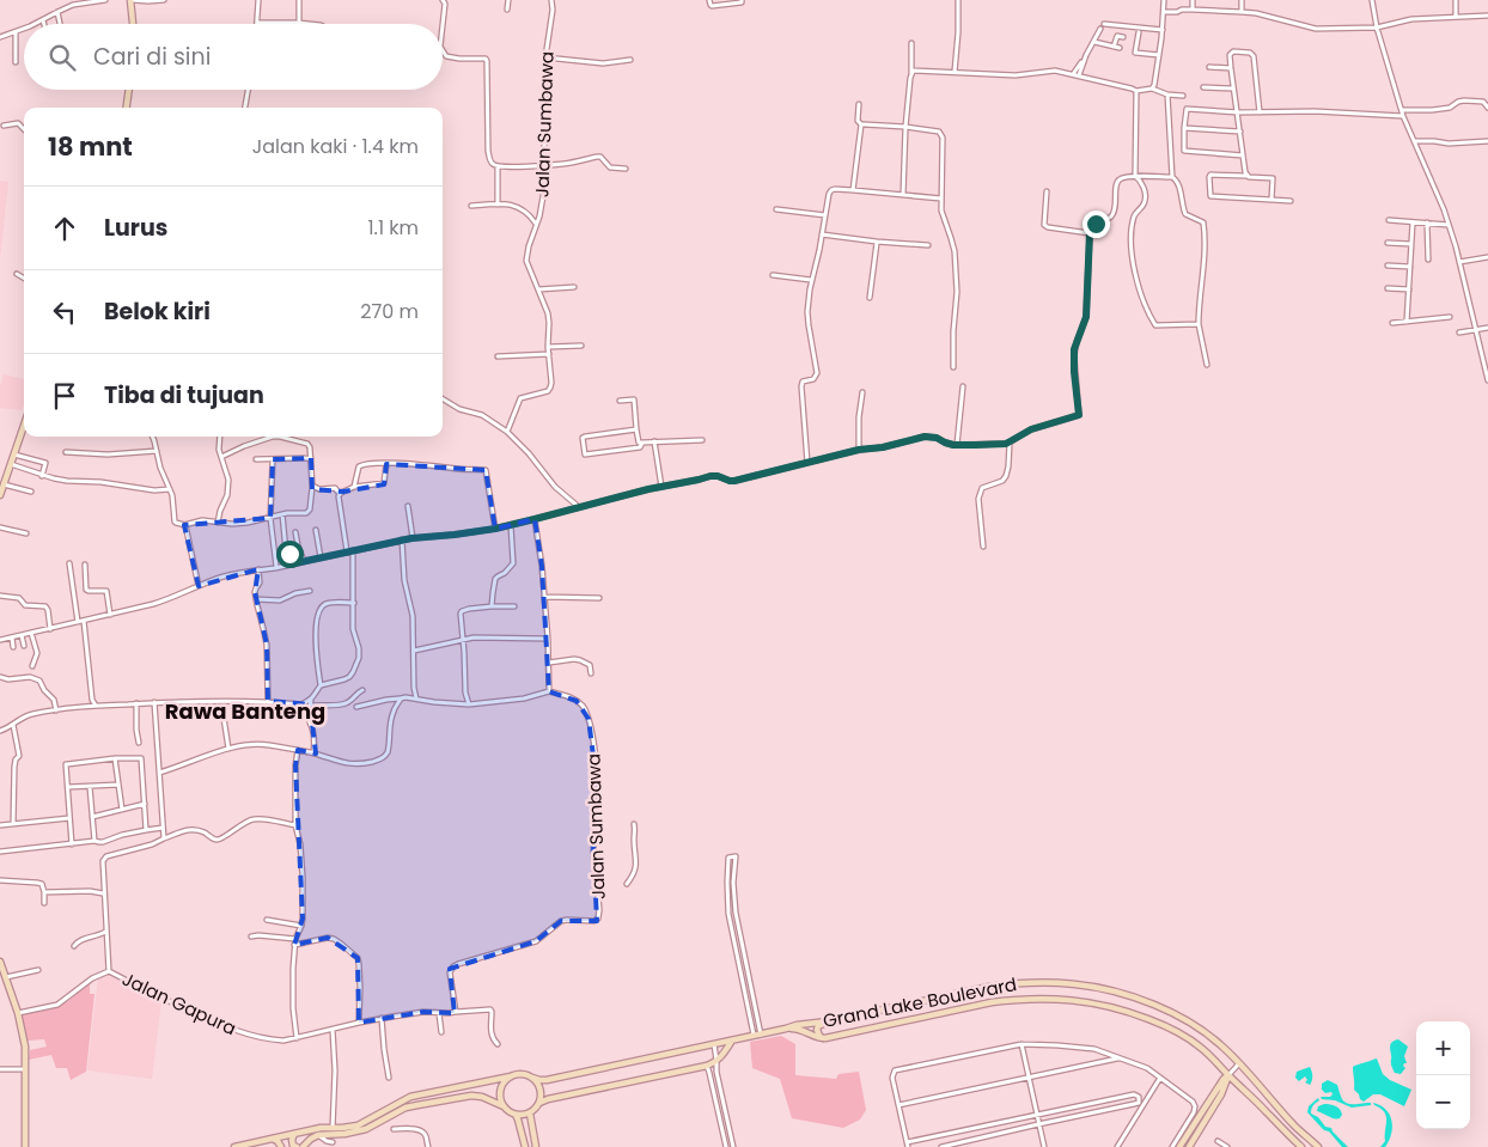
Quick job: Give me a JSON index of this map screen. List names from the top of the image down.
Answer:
{
  "streets": {
    "street": ["Jalan Sumbawa", "Grand Lake Boulevard", "Jalan Gapura"]
  },
  "crossings": [
    ["Jalan Sumbawa", "Jalan Gapura"]
  ],
  "districts": ["Rawa Banteng"],
  "page": {
    "search": "Cari di sini",
    "heading": ["18 mnt", "Jalan kaki · 1.4 km"],
    "list": [
      ["Lurus", "1.1 km"],
      ["Belok kiri", "270 m"],
      "Tiba di tujuan"
    ],
    "map_buttons": ["+", "−"]
  }
}
